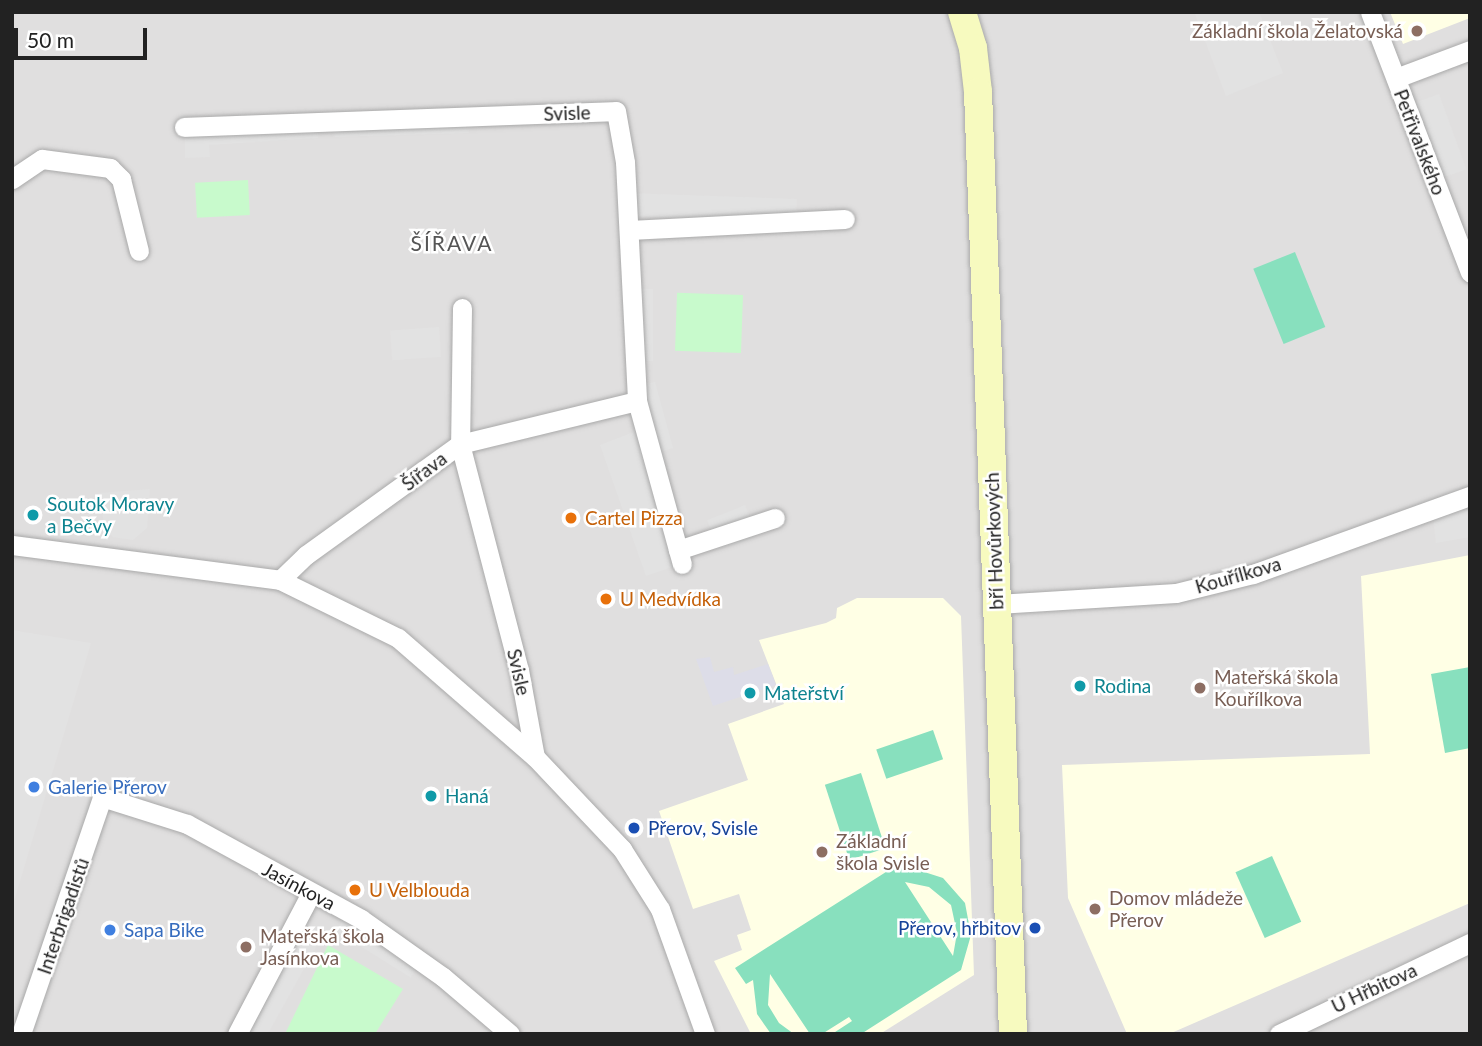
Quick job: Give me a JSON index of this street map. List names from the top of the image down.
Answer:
{
  "streets": {
    "main road": ["bří Hovůrkových"],
    "street": [
      "Svisle",
      "Petřivalského",
      "Šířava",
      "Kouřílkova",
      "Jasínkova",
      "Interbrigadistů",
      "U Hřbitova"
    ]
  },
  "crossings": [
    ["Svisle", "Šířava"],
    ["bří Hovůrkových", "Kouřílkova"],
    ["Jasínkova", "Interbrigadistů"]
  ],
  "districts": ["ŠÍŘAVA"],
  "places": [
    "Základní škola Želatovská",
    "Soutok Moravy a Bečvy",
    "Cartel Pizza",
    "U Medvídka",
    "Rodina",
    "Mateřská škola Kouřílkova",
    "Mateřství",
    "Galerie Přerov",
    "Haná",
    "Přerov, Svisle",
    "Základní škola Svisle",
    "U Velblouda",
    "Domov mládeže Přerov",
    "Přerov, hřbitov",
    "Sapa Bike",
    "Mateřská škola Jasínkova"
  ],
  "scale_bar": "50 m"
}
